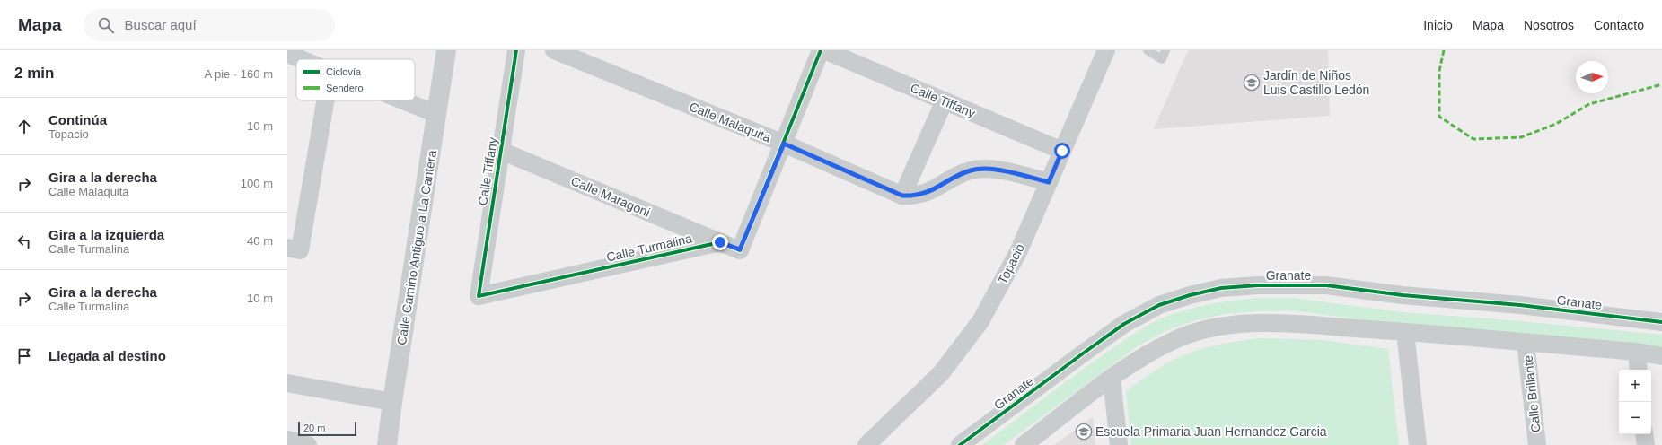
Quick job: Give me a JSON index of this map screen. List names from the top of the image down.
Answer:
{
  "streets": {
    "street": [
      "Calle Tiffany",
      "Calle Malaquita",
      "Calle Maragoni",
      "Calle Camino Antiguo a La Cantera",
      "Calle Turmalina",
      "Topacio",
      "Granate",
      "Calle Brillante"
    ]
  },
  "crossings": [
    ["Calle Tiffany", "Calle Maragoni"],
    ["Calle Tiffany", "Calle Turmalina"],
    ["Calle Tiffany", "Topacio"],
    ["Calle Malaquita", "Topacio"],
    ["Calle Maragoni", "Calle Turmalina"]
  ],
  "places": {
    "school or university": ["Jardín de Niños Luis Castillo Ledón", "Escuela Primaria Juan Hernandez Garcia"]
  },
  "legend": ["Ciclovía", "Sendero"],
  "scale_bar": "20 m",
  "north": "right",
  "page": {
    "header": "Mapa",
    "search": "Buscar aquí",
    "nav": [
      "Inicio",
      "Mapa",
      "Nosotros",
      "Contacto"
    ],
    "heading": ["2 min", "A pie · 160 m"],
    "list": [
      ["Continúa", "Topacio", "10 m"],
      ["Gira a la derecha", "Calle Malaquita", "100 m"],
      ["Gira a la izquierda", "Calle Turmalina", "40 m"],
      ["Gira a la derecha", "Calle Turmalina", "10 m"],
      "Llegada al destino"
    ],
    "map_buttons": ["+", "−"],
    "scale": "20 m"
  }
}
